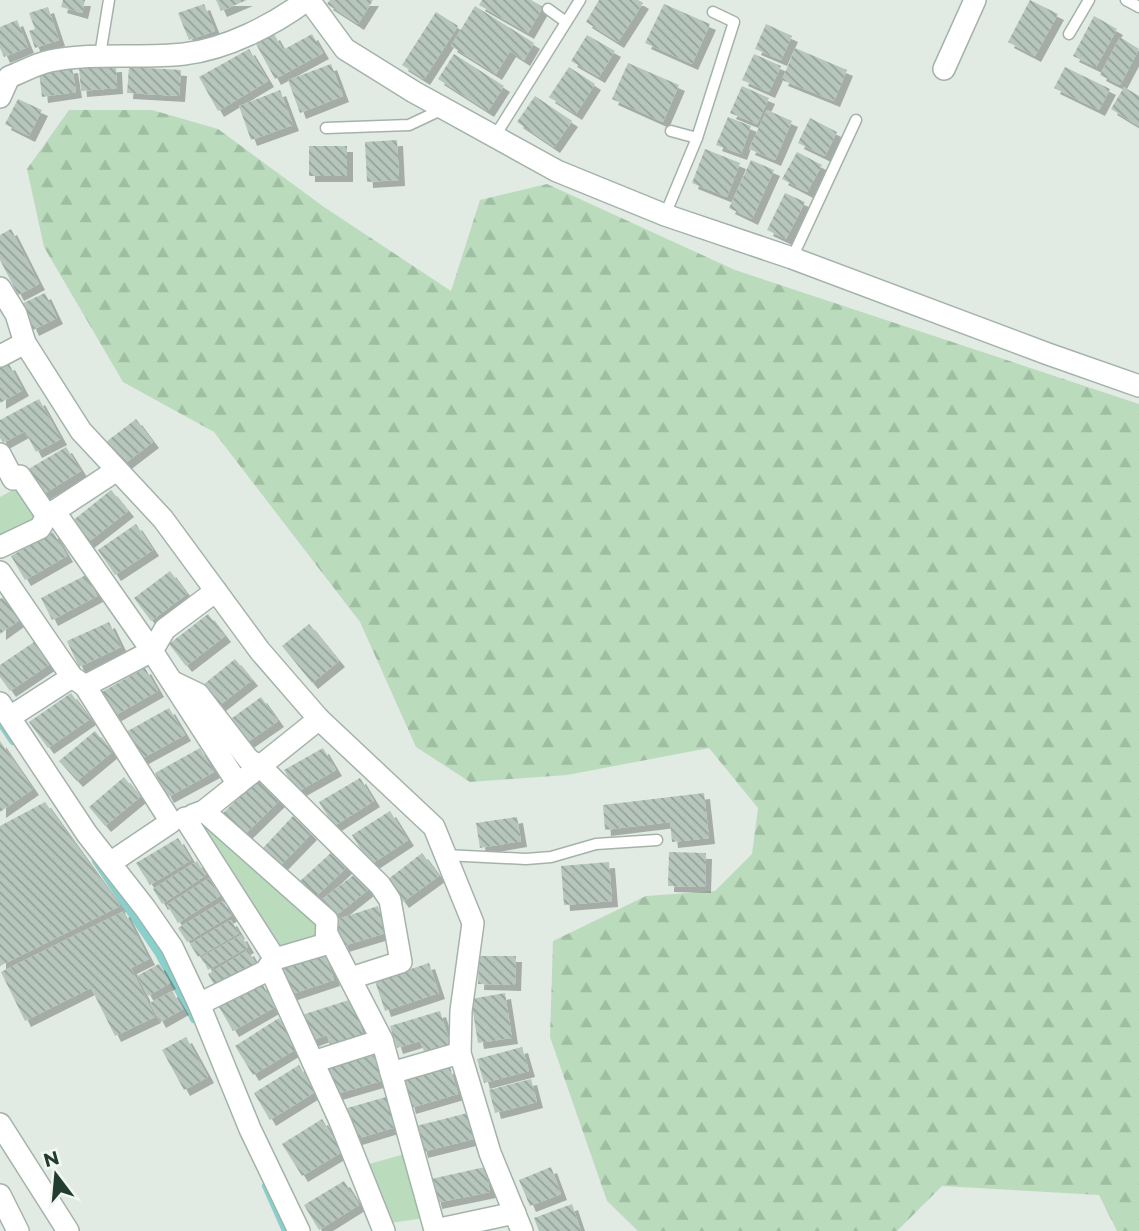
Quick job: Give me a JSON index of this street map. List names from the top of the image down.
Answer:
{
  "north": "top"
}
